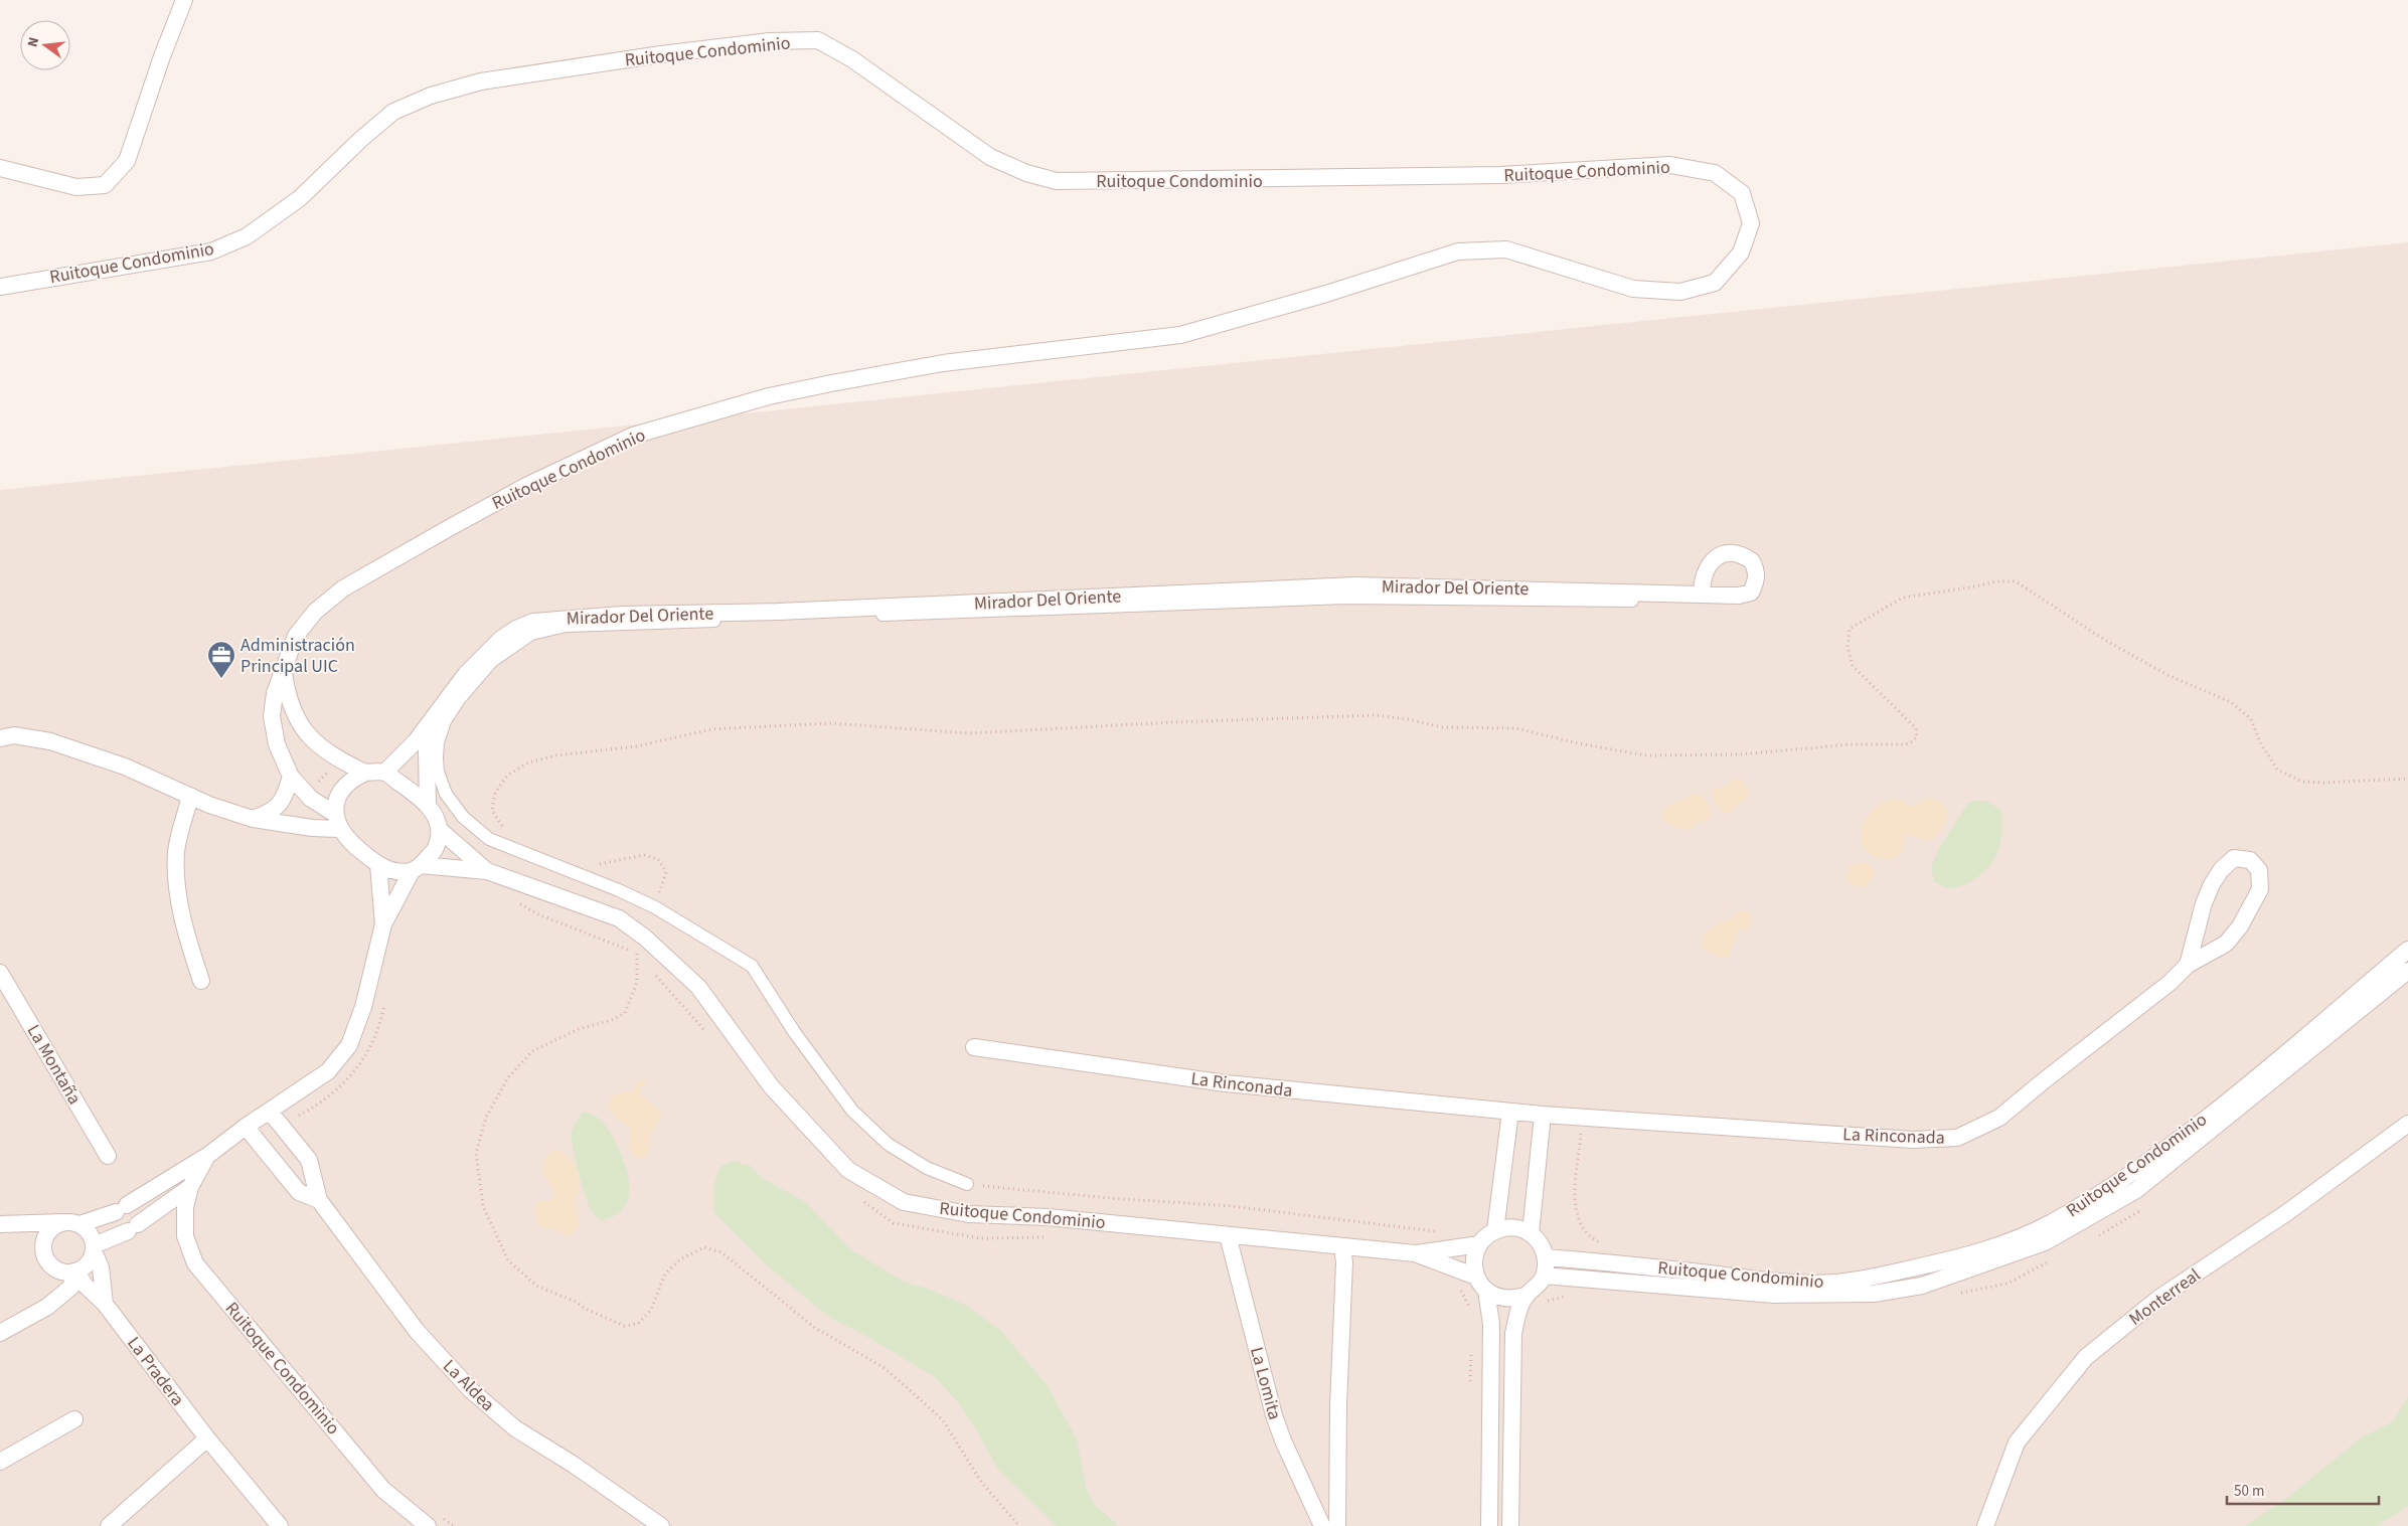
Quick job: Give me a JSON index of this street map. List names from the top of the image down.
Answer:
{
  "streets": {
    "street": [
      "Ruitoque Condominio",
      "Mirador Del Oriente",
      "La Montaña",
      "La Rinconada",
      "Monterreal",
      "La Pradera",
      "La Lomita",
      "La Aldea"
    ]
  },
  "crossings": [
    ["Ruitoque Condominio", "La Pradera"],
    ["Ruitoque Condominio", "La Lomita"],
    ["Ruitoque Condominio", "La Aldea"]
  ],
  "places": {
    "office": ["Administración Principal UIC"]
  },
  "scale_bar": "50 m",
  "north": "left"
}
